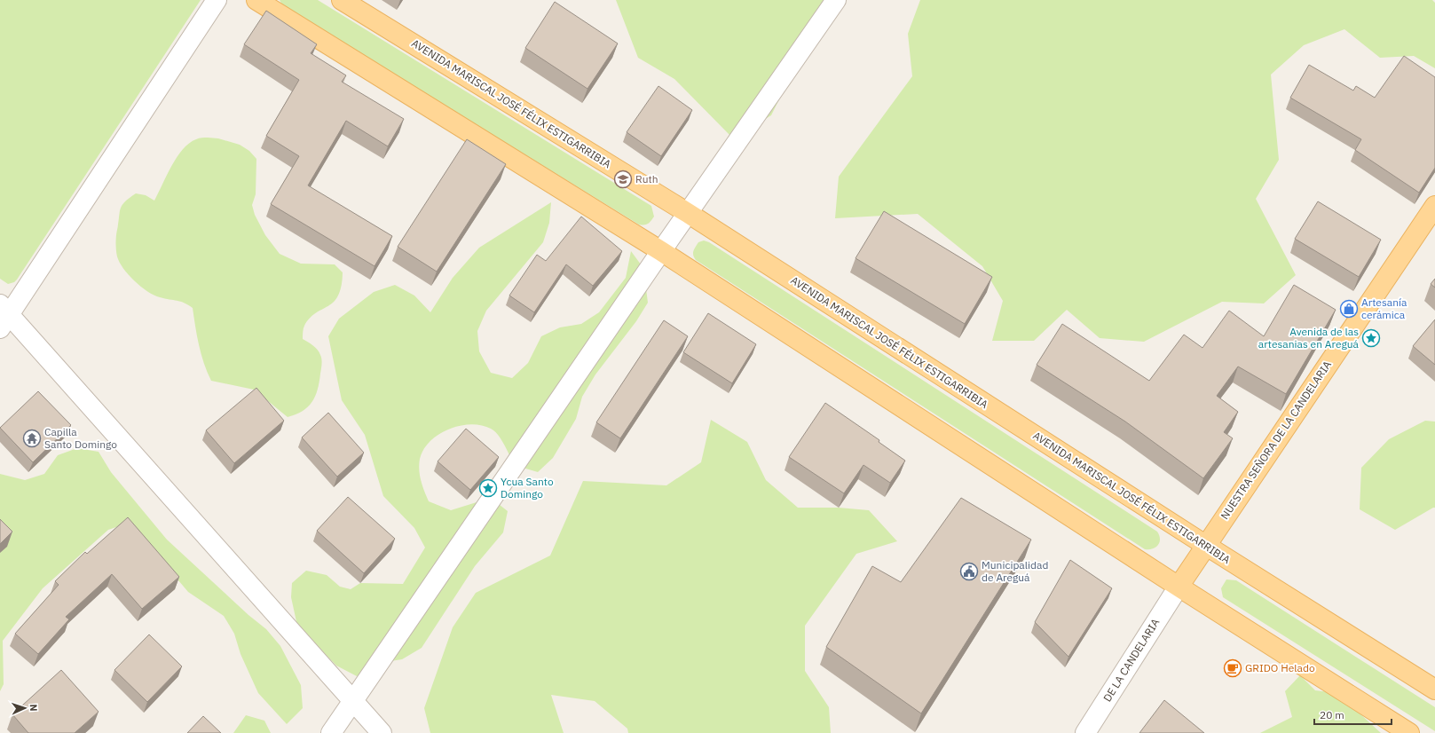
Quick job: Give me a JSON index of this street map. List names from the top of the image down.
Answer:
{
  "streets": {
    "main road": ["AVENIDA MARISCAL JOSÉ FÉLIX ESTIGARRIBIA", "NUESTRA SEÑORA DE LA CANDELARIA"],
    "street": ["DE LA CANDELARIA"]
  },
  "crossings": [
    ["AVENIDA MARISCAL JOSÉ FÉLIX ESTIGARRIBIA", "NUESTRA SEÑORA DE LA CANDELARIA"],
    ["NUESTRA SEÑORA DE LA CANDELARIA", "DE LA CANDELARIA"]
  ],
  "places": {
    "school or university": ["Ruth"],
    "shop": ["Artesanía cerámica"],
    "place": ["Avenida de las artesanias en Areguá", "Ycua Santo Domingo"],
    "temple": ["Capilla Santo Domingo"],
    "public building": ["Municipalidad de Areguá"],
    "cafe": ["GRIDO Helado"]
  },
  "scale_bar": "20 m",
  "north": "right"
}
